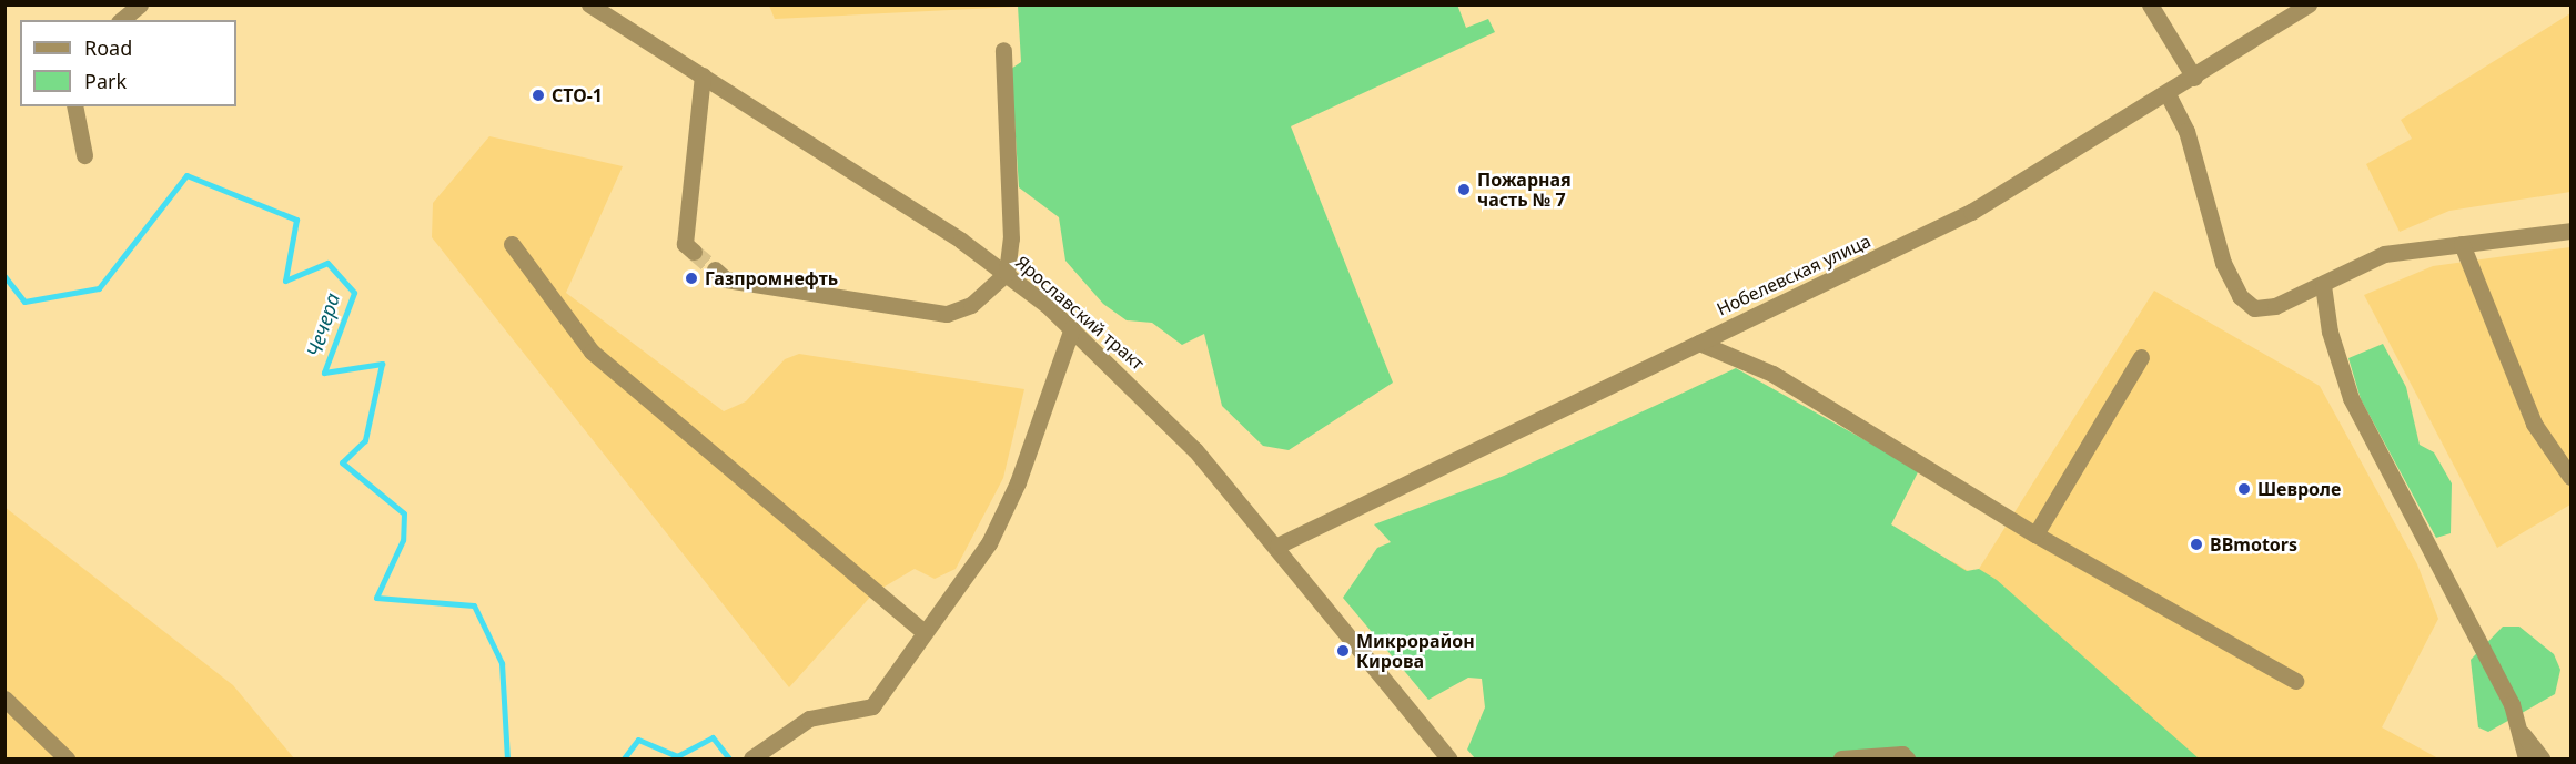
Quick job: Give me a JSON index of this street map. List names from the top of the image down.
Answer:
{
  "streets": {
    "street": ["Нобелевская улица", "Ярославский тракт"]
  },
  "crossings": [
    ["Нобелевская улица", "Ярославский тракт"]
  ],
  "water": ["Чечера"],
  "places": [
    "СТО-1",
    "Пожарная часть № 7",
    "Газпромнефть",
    "Шевроле",
    "BBmotors",
    "Микрорайон Кирова"
  ],
  "legend": ["Road", "Park"]
}
